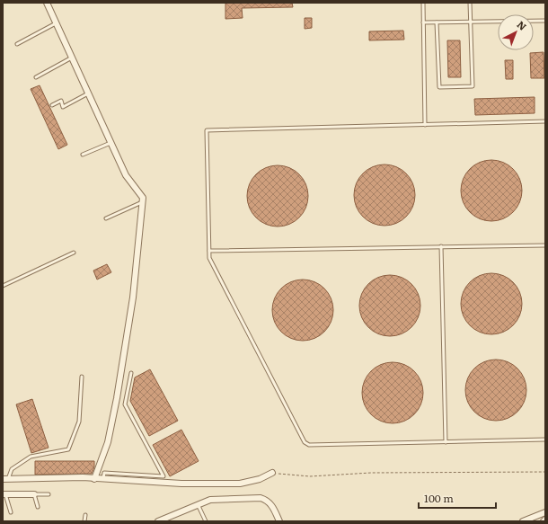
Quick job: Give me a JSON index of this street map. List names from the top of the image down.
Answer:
{
  "scale_bar": "100 m",
  "north": "top right"
}
